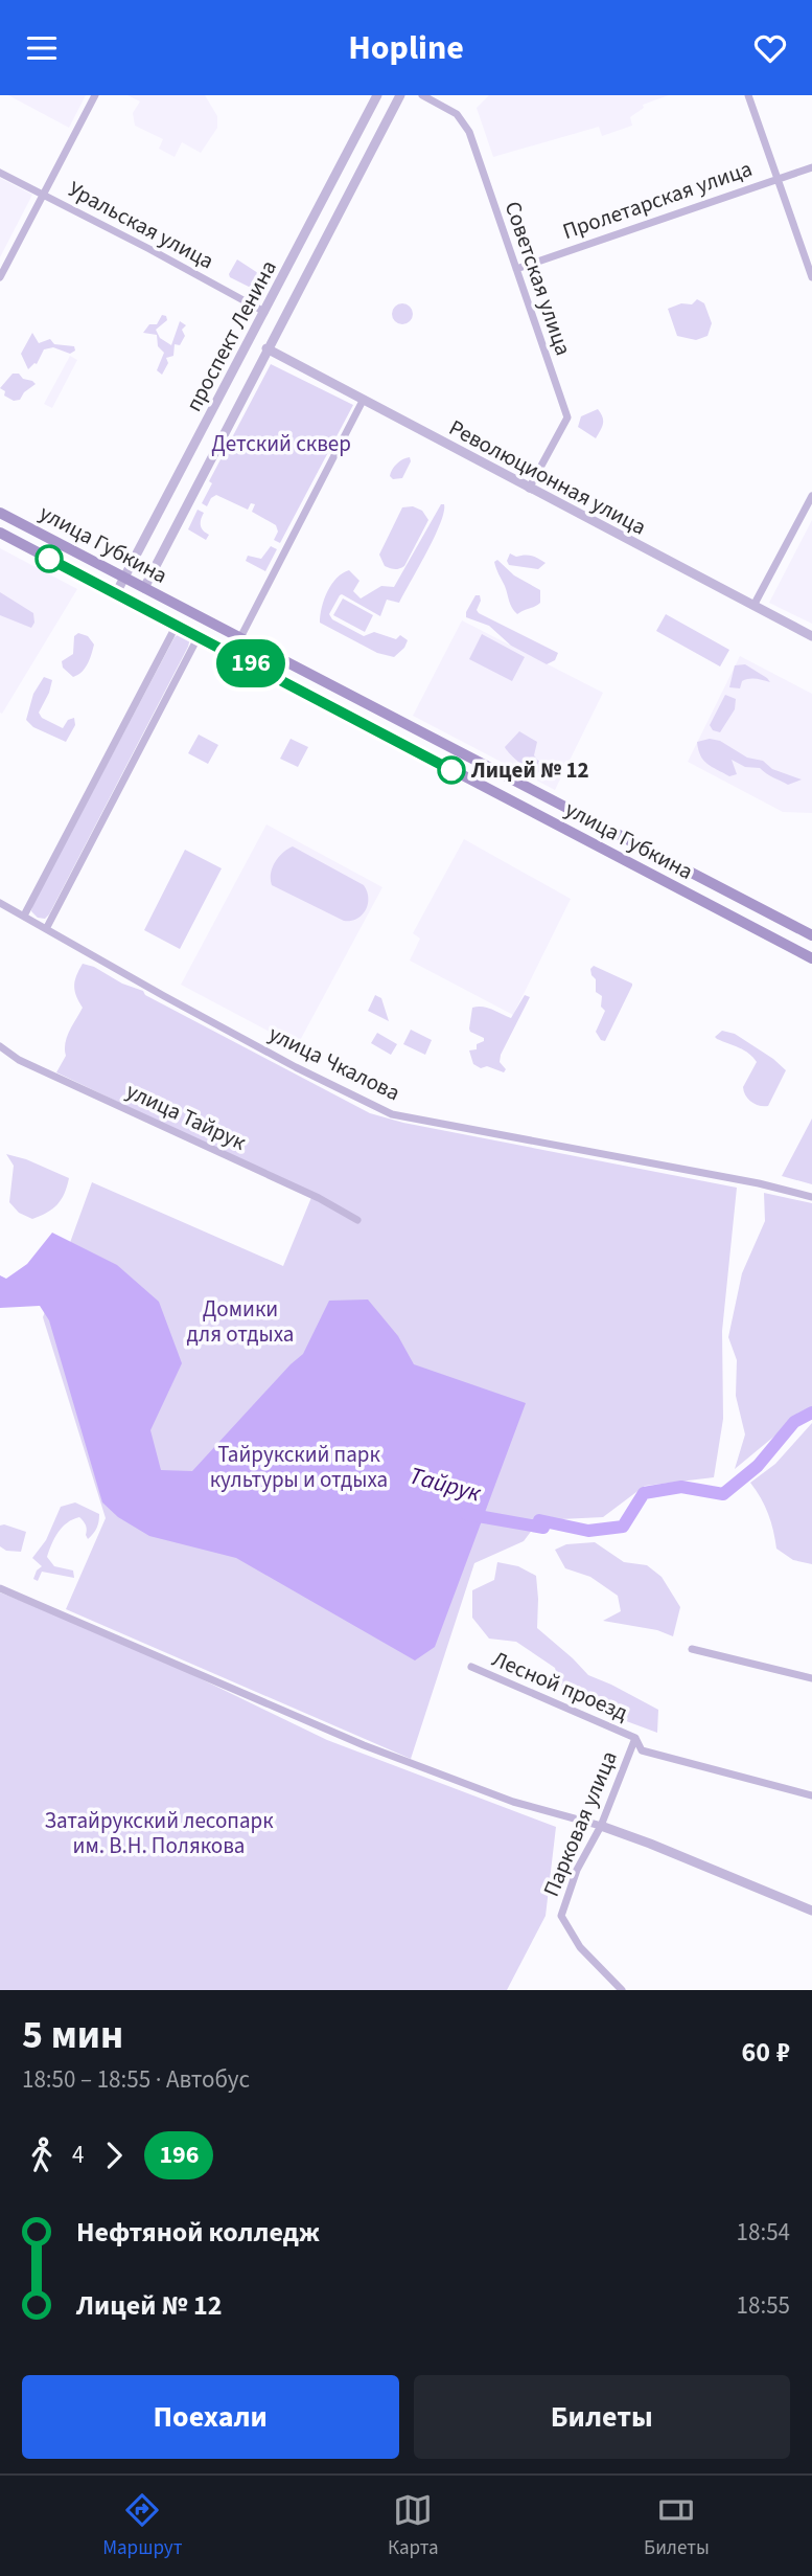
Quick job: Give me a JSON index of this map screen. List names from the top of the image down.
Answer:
{
  "streets": {
    "main road": ["улица Губкина"],
    "street": [
      "Пролетарская улица",
      "Уральская улица",
      "Советская улица",
      "проспект Ленина",
      "Революционная улица",
      "улица Чкалова",
      "улица Тайрук",
      "Лесной проезд",
      "Парковая улица"
    ]
  },
  "crossings": [
    ["Пролетарская улица", "Советская улица"],
    ["Уральская улица", "проспект Ленина"],
    ["Советская улица", "Революционная улица"],
    ["проспект Ленина", "Революционная улица"],
    ["проспект Ленина", "улица Губкина"],
    ["Лесной проезд", "Парковая улица"]
  ],
  "water": ["Тайрук"],
  "parks": [
    "Детский сквер",
    "Домики для отдыха",
    "Тайрукский парк культуры и отдыха",
    "Затайрукский лесопарк им. В.Н. Полякова"
  ],
  "places": ["Лицей № 12"],
  "lines": ["bus line 196"],
  "page": {
    "header": "Hopline",
    "on_map": "196",
    "heading": ["5 мин", "18:50 – 18:55 · Автобус", "60 ₽"],
    "legs": ["4", "196"],
    "list": [
      {
        "name": "Нефтяной колледж",
        "value": "18:54"
      },
      {
        "name": "Лицей № 12",
        "value": "18:55"
      }
    ],
    "buttons": ["Поехали", "Билеты"],
    "tabs": ["Маршрут", "Карта", "Билеты"]
  }
}
